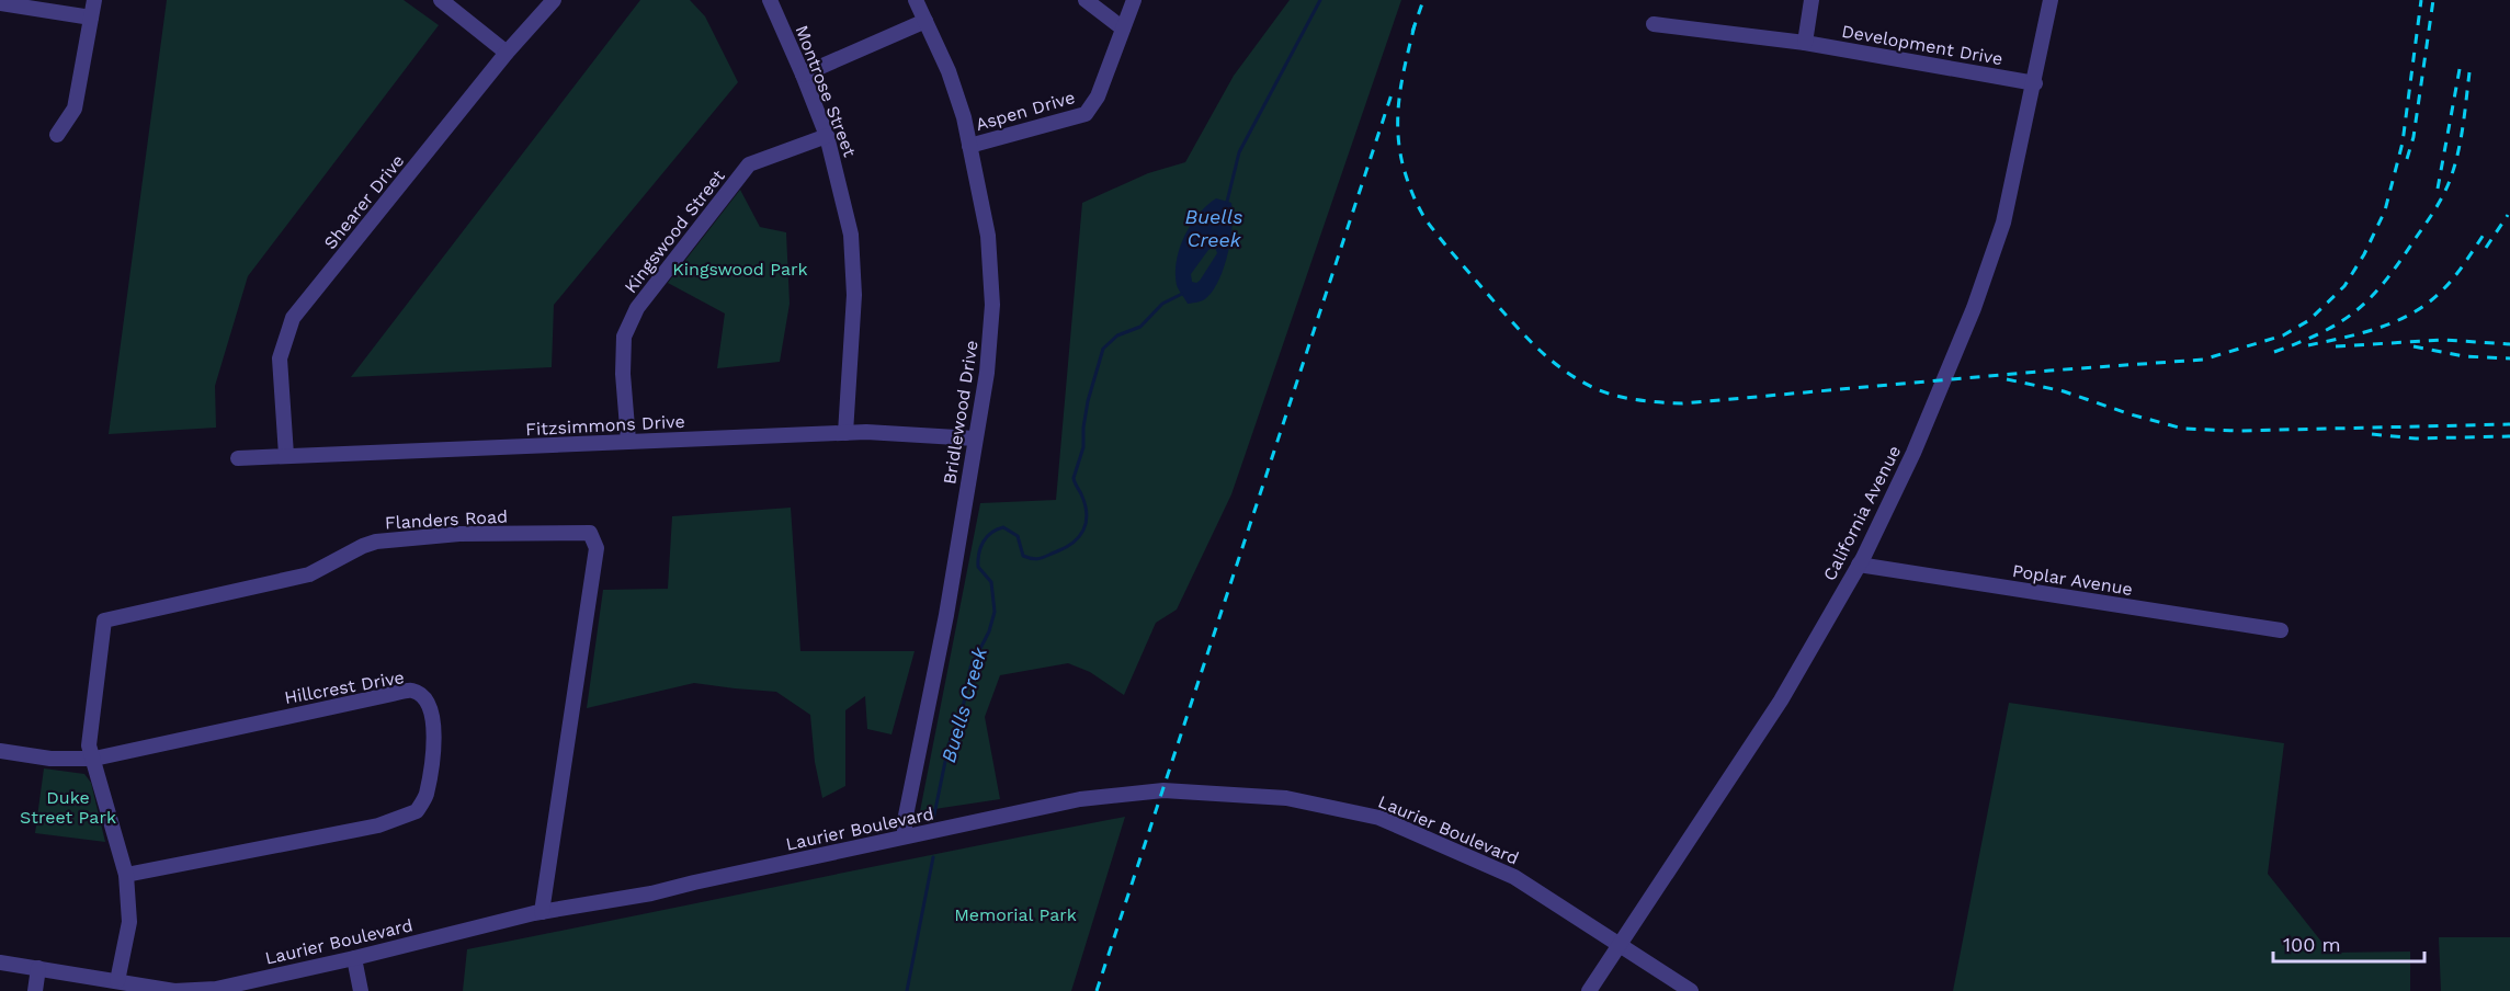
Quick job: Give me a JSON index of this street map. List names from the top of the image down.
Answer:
{
  "streets": {
    "street": [
      "Development Drive",
      "Montrose Street",
      "Aspen Drive",
      "Shearer Drive",
      "Kingswood Street",
      "Bridlewood Drive",
      "Fitzsimmons Drive",
      "California Avenue",
      "Flanders Road",
      "Poplar Avenue",
      "Hillcrest Drive",
      "Laurier Boulevard"
    ]
  },
  "crossings": [
    ["Development Drive", "California Avenue"],
    ["Montrose Street", "Kingswood Street"],
    ["Montrose Street", "Fitzsimmons Drive"],
    ["Aspen Drive", "Bridlewood Drive"],
    ["Shearer Drive", "Fitzsimmons Drive"],
    ["Kingswood Street", "Fitzsimmons Drive"],
    ["Bridlewood Drive", "Fitzsimmons Drive"],
    ["Bridlewood Drive", "Laurier Boulevard"],
    ["California Avenue", "Poplar Avenue"],
    ["California Avenue", "Laurier Boulevard"],
    ["Flanders Road", "Hillcrest Drive"],
    ["Flanders Road", "Laurier Boulevard"]
  ],
  "water": ["Buells Creek"],
  "parks": ["Kingswood Park", "Duke Street Park", "Memorial Park"],
  "scale_bar": "100 m"
}
